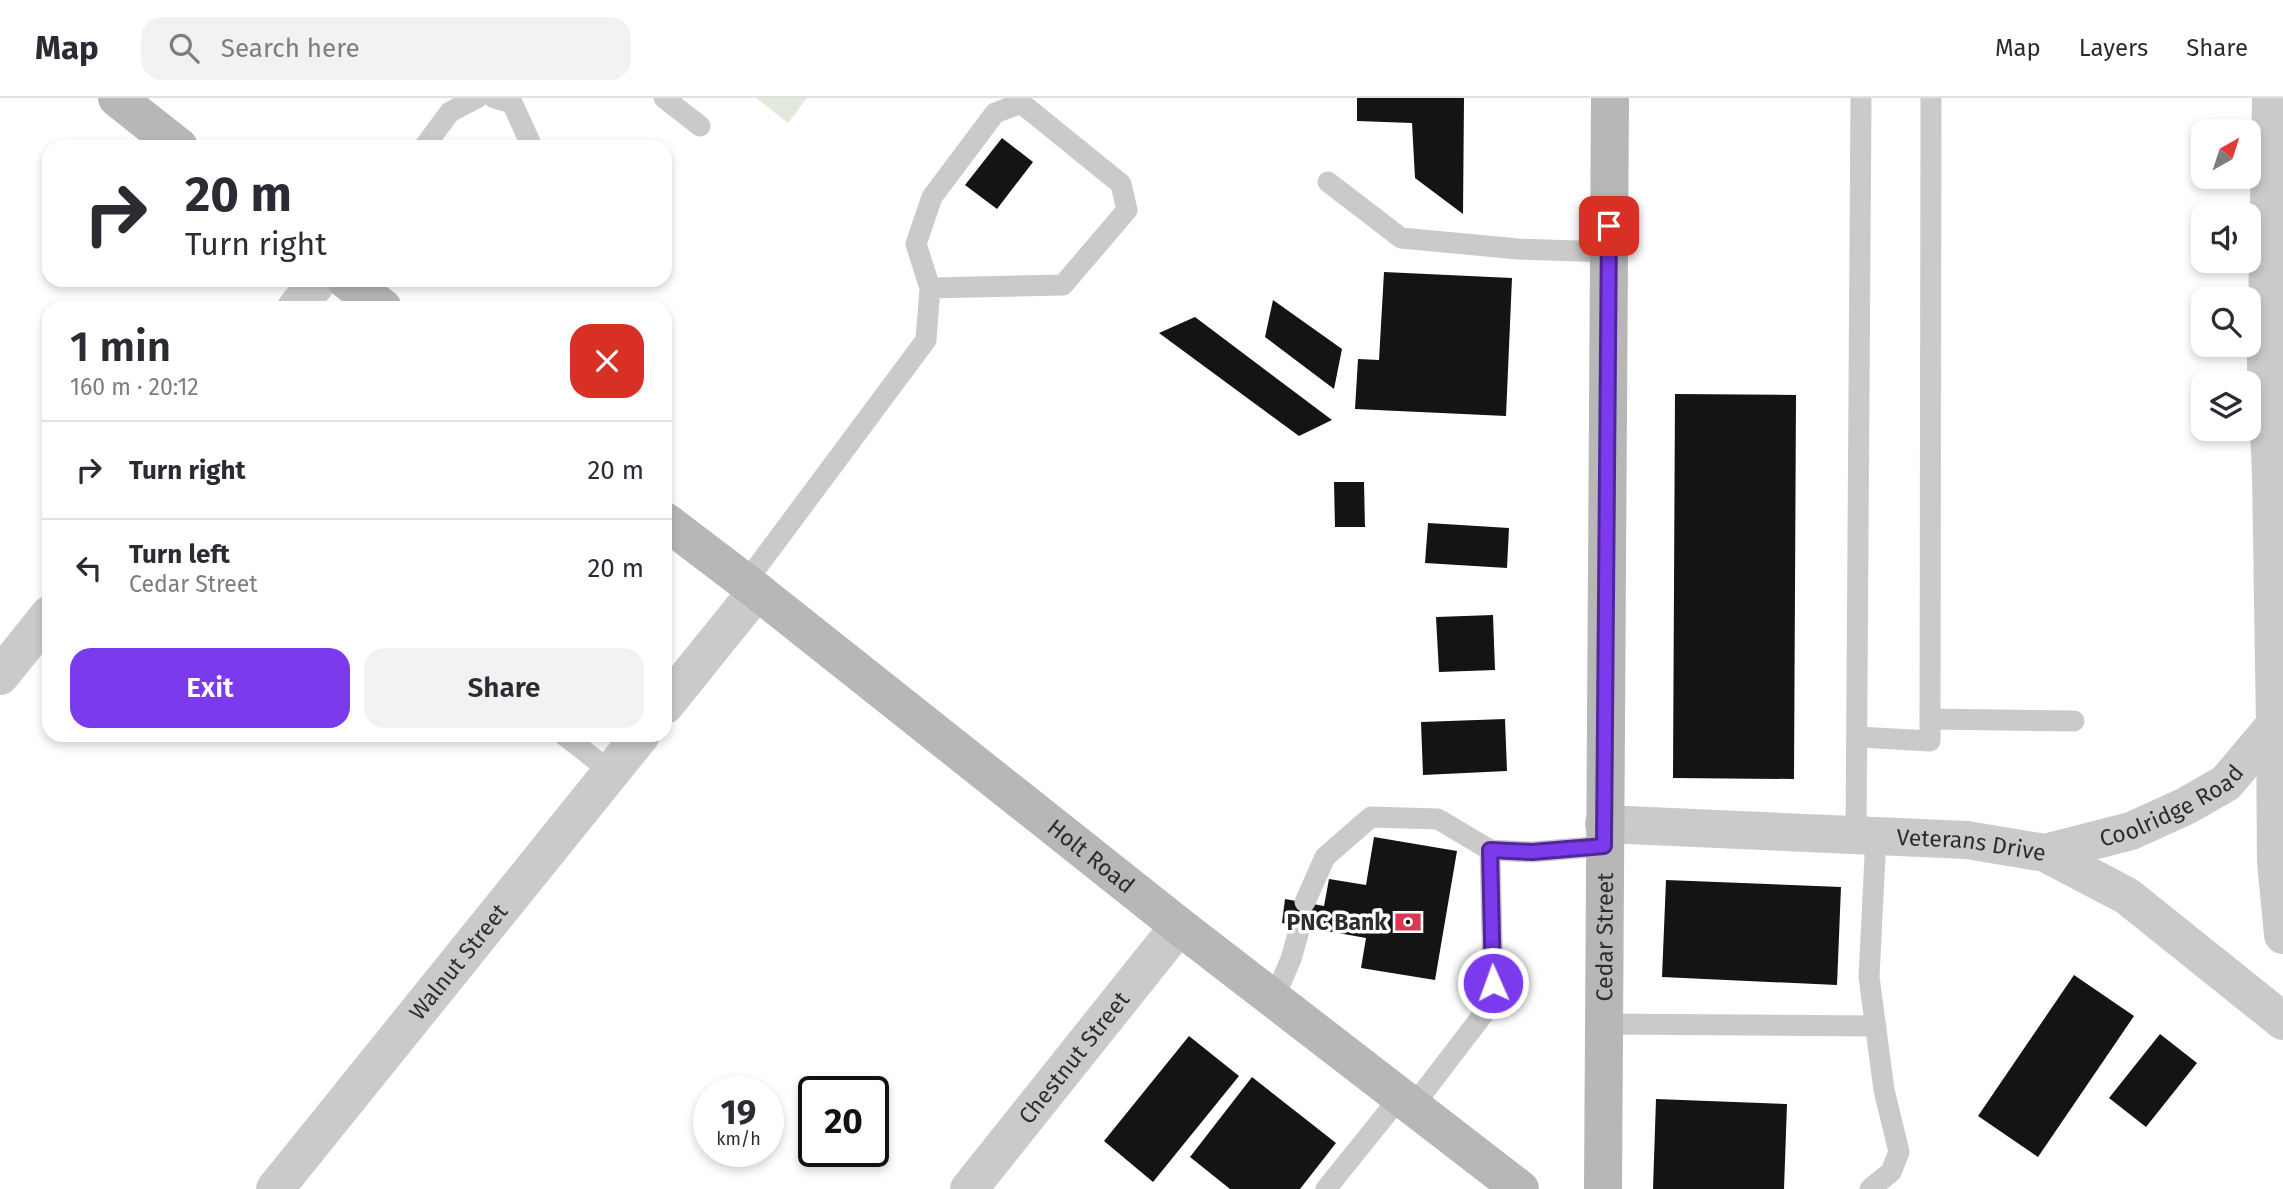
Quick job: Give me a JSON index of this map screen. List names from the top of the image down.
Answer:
{
  "streets": {
    "main road": ["Holt Road", "Cedar Street"],
    "street": [
      "Coolridge Road",
      "Veterans Drive",
      "Walnut Street",
      "Chestnut Street"
    ]
  },
  "crossings": [
    ["Coolridge Road", "Veterans Drive"],
    ["Veterans Drive", "Cedar Street"],
    ["Holt Road", "Chestnut Street"]
  ],
  "places": {
    "bank": ["PNC Bank"]
  },
  "north": "top right",
  "page": {
    "header": "Map",
    "search": "Search here",
    "nav": ["Map", "Layers", "Share"],
    "turn": ["20 m", "Turn right"],
    "heading": ["1 min", "160 m · 20:12"],
    "list": [
      {
        "name": "Turn right",
        "value": "20 m"
      },
      {
        "name": "Turn left",
        "note": "Cedar Street",
        "value": "20 m"
      }
    ],
    "buttons": ["Exit", "Share"],
    "speed": "19 km/h",
    "limit": "20"
  }
}
